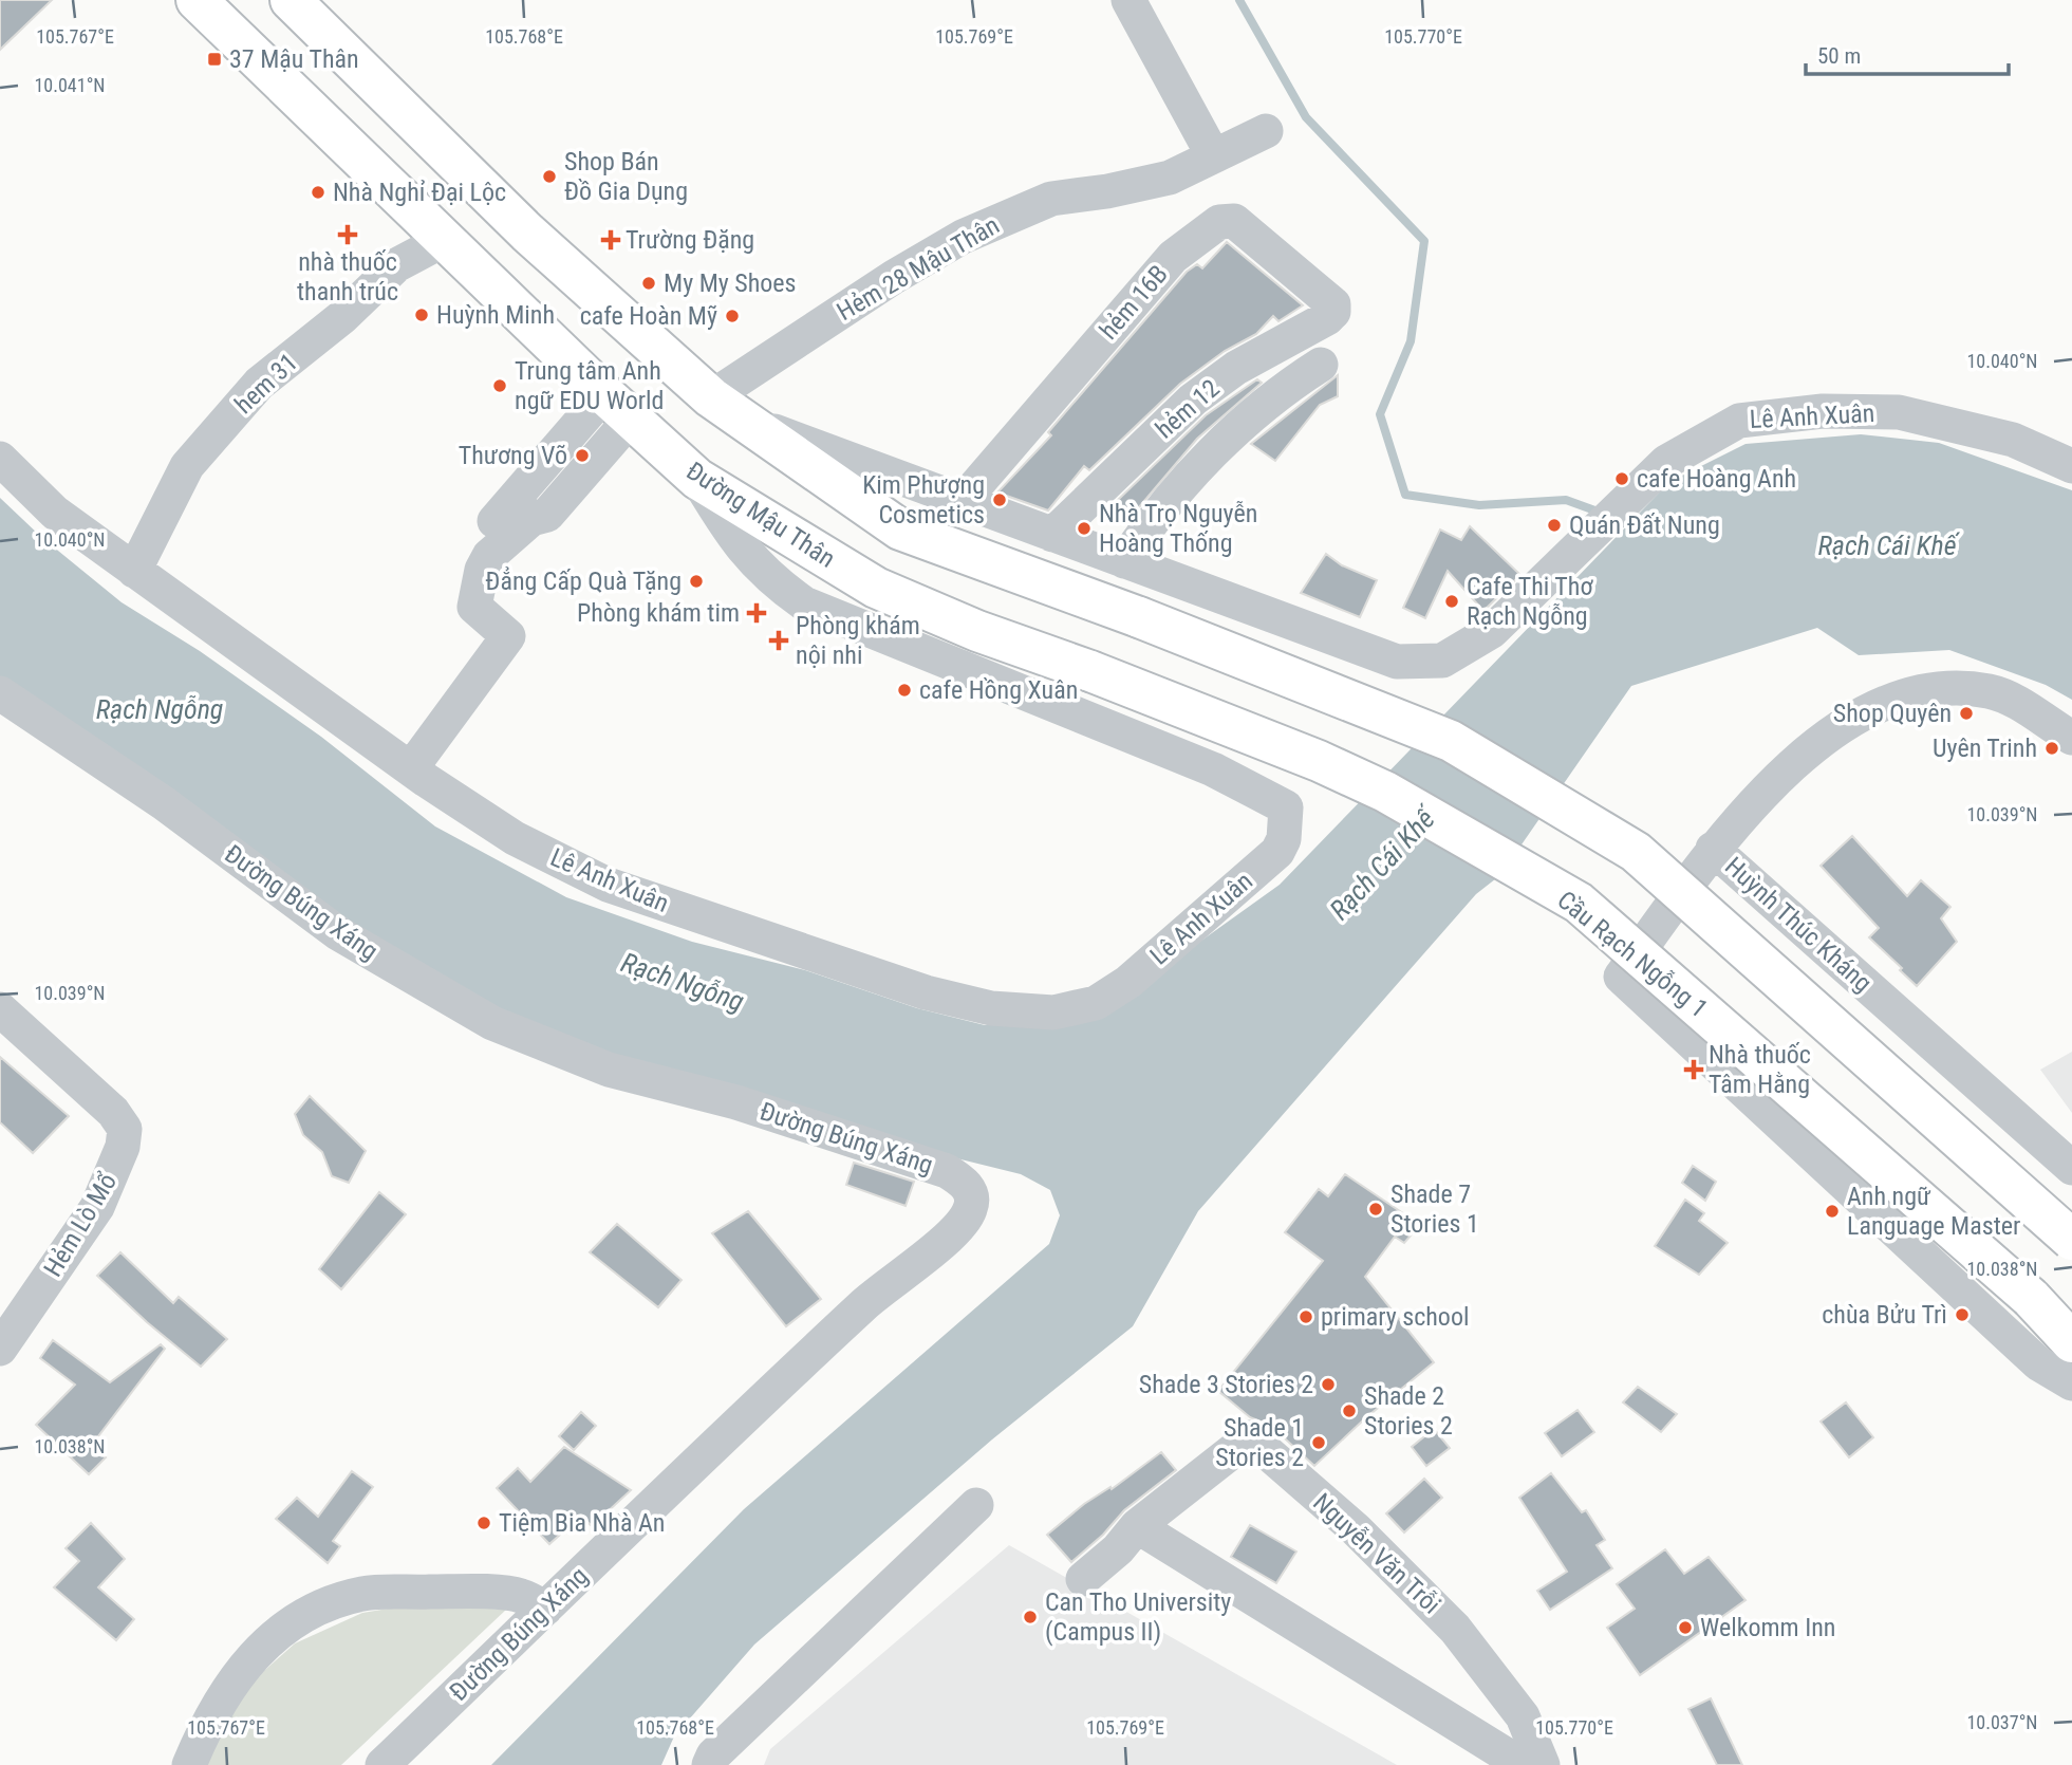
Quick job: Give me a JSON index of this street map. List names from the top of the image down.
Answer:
{
  "streets": {
    "main road": ["Đường Mậu Thân", "Cầu Rạch Ngỗng 1"],
    "street": [
      "Hẻm 28 Mậu Thân",
      "hẻm 16B",
      "hem 31",
      "hẻm 12",
      "Lê Anh Xuân",
      "Đường Búng Xáng",
      "Huỳnh Thúc Kháng",
      "Hẻm Lò Mổ",
      "Nguyễn Văn Trỗi"
    ]
  },
  "crossings": [
    ["Hẻm 28 Mậu Thân", "Lê Anh Xuân"],
    ["hẻm 16B", "hẻm 12"],
    ["hẻm 16B", "Lê Anh Xuân"],
    ["hem 31", "Lê Anh Xuân"],
    ["hem 31", "Đường Mậu Thân"],
    ["hẻm 12", "Lê Anh Xuân"],
    ["Lê Anh Xuân", "Đường Mậu Thân"],
    ["Đường Mậu Thân", "Cầu Rạch Ngỗng 1"]
  ],
  "water": ["Rạch Cái Khế", "Rạch Ngỗng"],
  "places": {
    "transit": ["37 Mậu Thân"],
    "other": [
      "Shop Bán Đồ Gia Dụng",
      "Nhà Nghỉ Đại Lộc",
      "My My Shoes",
      "Huỳnh Minh",
      "cafe Hoàn Mỹ",
      "Trung tâm Anh ngữ EDU World",
      "Thương Võ",
      "cafe Hoàng Anh",
      "Kim Phượng Cosmetics",
      "Quán Đất Nung",
      "Nhà Trọ Nguyễn Hoàng Thống",
      "Đẳng Cấp Quà Tặng",
      "Cafe Thi Thơ Rạch Ngỗng",
      "cafe Hồng Xuân",
      "Shop Quyên",
      "Uyên Trinh",
      "Shade 7 Stories 1",
      "Anh ngữ Language Master",
      "chùa Bửu Trì",
      "primary school",
      "Shade 3 Stories 2",
      "Shade 2 Stories 2",
      "Shade 1 Stories 2",
      "Tiệm Bia Nhà An",
      "Can Tho University (Campus II)",
      "Welkomm Inn"
    ],
    "health": [
      "nhà thuốc thanh trúc",
      "Trường Đặng",
      "Phòng khám tim",
      "Phòng khám nội nhi",
      "Nhà thuốc Tâm Hằng"
    ]
  },
  "scale_bar": "50 m",
  "coordinates": [
    "105.767°E",
    "105.768°E",
    "105.769°E",
    "105.770°E",
    "10.041°N",
    "10.040°N",
    "10.039°N",
    "10.038°N",
    "10.037°N"
  ]
}
